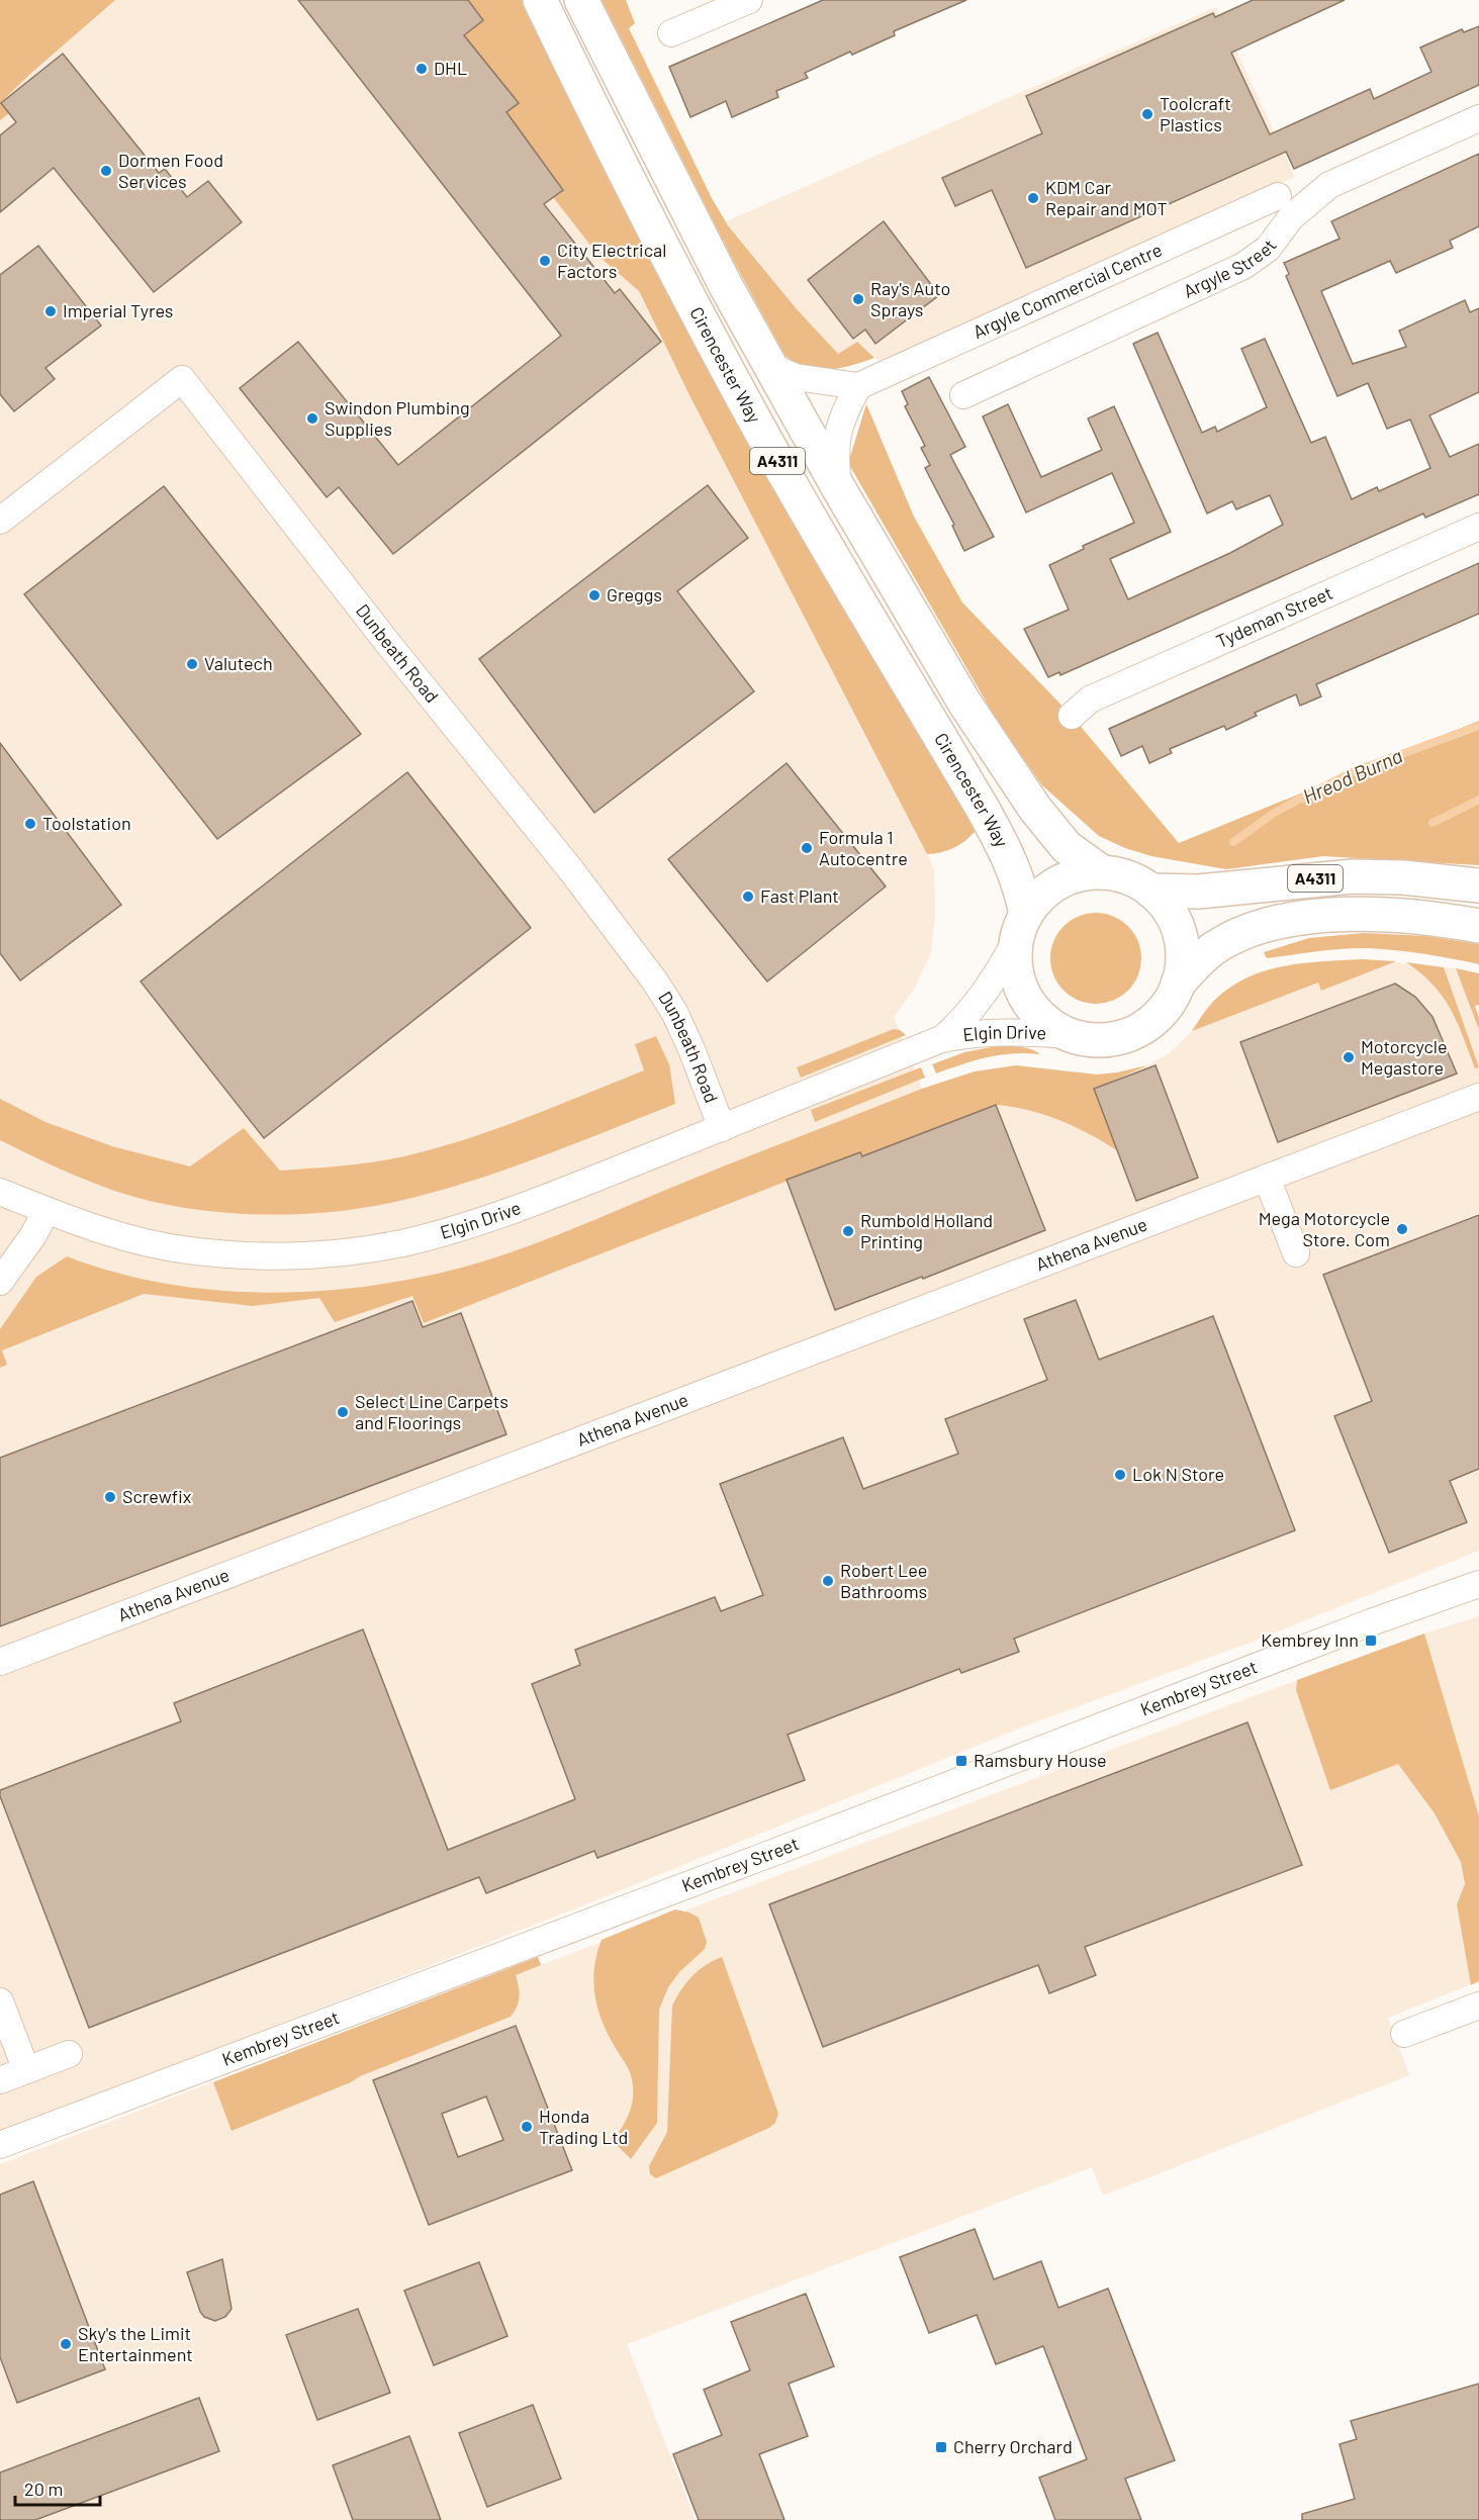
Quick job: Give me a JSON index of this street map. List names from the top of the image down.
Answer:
{
  "streets": {
    "main road": ["Cirencester Way", "A4311"],
    "street": [
      "Argyle Street",
      "Argyle Commercial Centre",
      "Tydeman Street",
      "Dunbeath Road",
      "Elgin Drive",
      "Athena Avenue",
      "Kembrey Street"
    ]
  },
  "crossings": [
    ["Cirencester Way", "A4311"],
    ["Cirencester Way", "Elgin Drive"],
    ["A4311", "Elgin Drive"],
    ["Dunbeath Road", "Elgin Drive"]
  ],
  "water": ["Hreod Burna"],
  "places": {
    "other": [
      "DHL",
      "Toolcraft Plastics",
      "Dormen Food Services",
      "KDM Car Repair and MOT",
      "City Electrical Factors",
      "Ray's Auto Sprays",
      "Imperial Tyres",
      "Swindon Plumbing Supplies",
      "Greggs",
      "Valutech",
      "Toolstation",
      "Formula 1 Autocentre",
      "Fast Plant",
      "Motorcycle Megastore",
      "Mega Motorcycle Store. Com",
      "Rumbold Holland Printing",
      "Select Line Carpets and Floorings",
      "Lok N Store",
      "Screwfix",
      "Robert Lee Bathrooms",
      "Honda Trading Ltd",
      "Sky's the Limit Entertainment"
    ],
    "transit": ["Kembrey Inn", "Ramsbury House", "Cherry Orchard"]
  },
  "scale_bar": "20 m"
}
